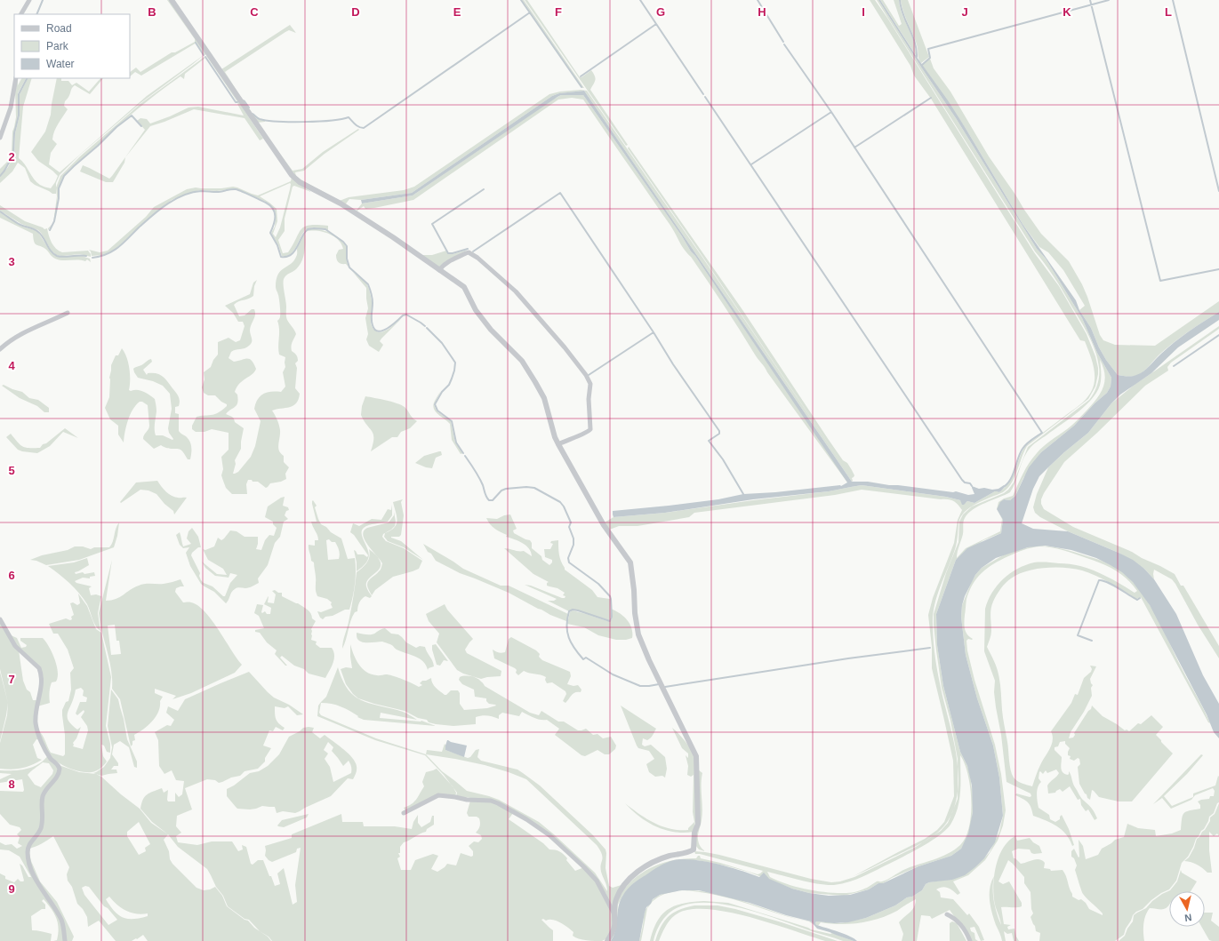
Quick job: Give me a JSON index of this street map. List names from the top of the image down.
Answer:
{
  "legend": ["Road", "Park", "Water"],
  "north": "bottom",
  "grid": {
    "columns": [
      "B",
      "C",
      "D",
      "E",
      "F",
      "G",
      "H",
      "I",
      "J",
      "K",
      "L"
    ],
    "rows": [
      "2",
      "3",
      "4",
      "5",
      "6",
      "7",
      "8",
      "9"
    ]
  }
}
